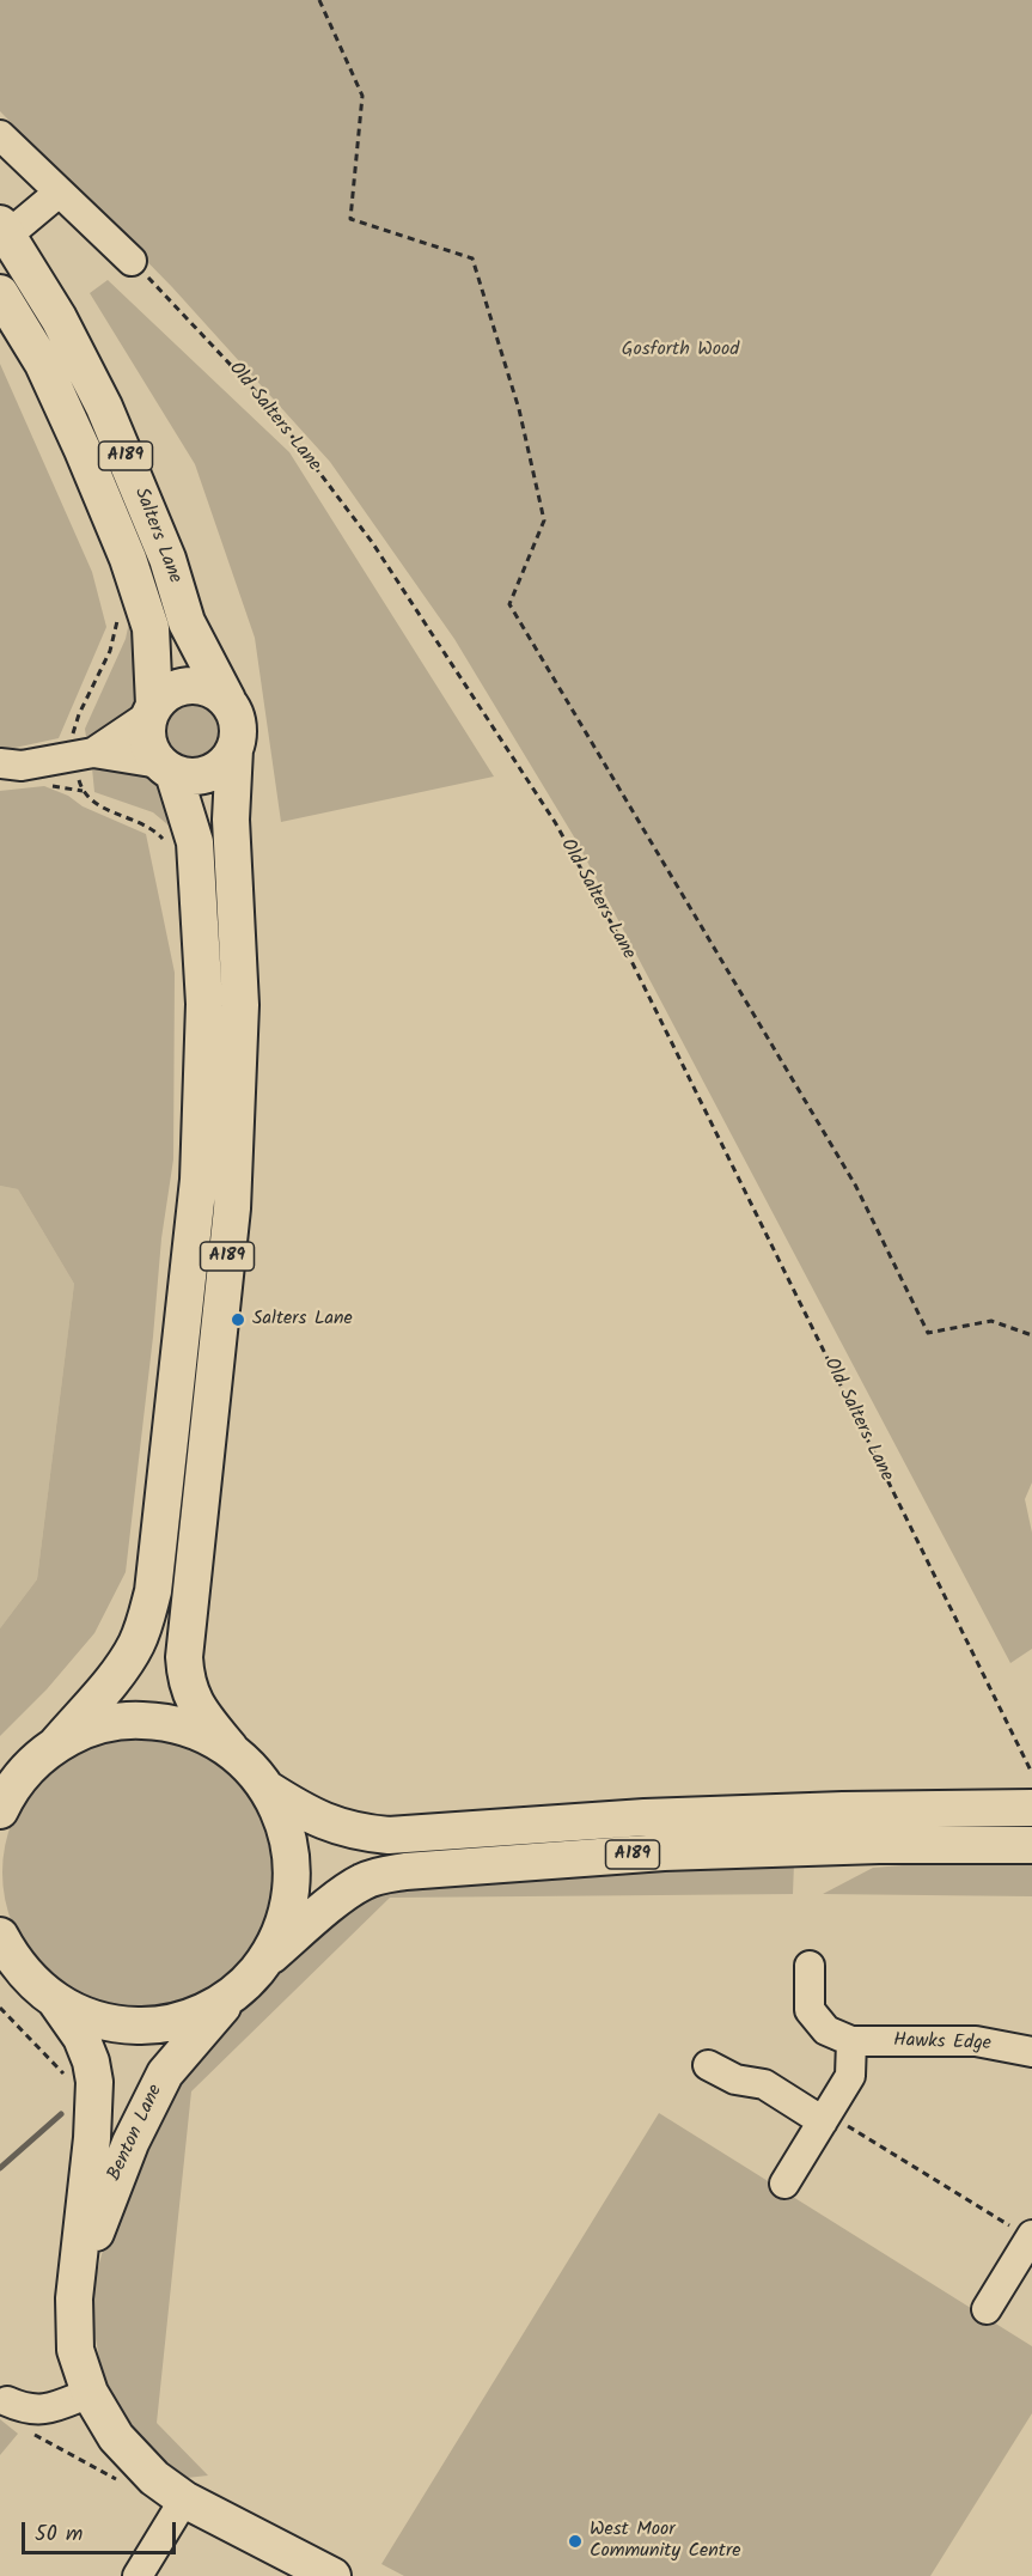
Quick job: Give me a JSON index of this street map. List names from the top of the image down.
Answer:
{
  "streets": {
    "main road": ["A189", "Salters Lane", "Benton Lane"],
    "street": ["Hawks Edge"],
    "path": ["Old Salters Lane"]
  },
  "crossings": [
    ["A189", "Salters Lane"],
    ["A189", "Benton Lane"]
  ],
  "parks": ["Gosforth Wood"],
  "places": ["Salters Lane", "West Moor Community Centre"],
  "scale_bar": "50 m"
}
